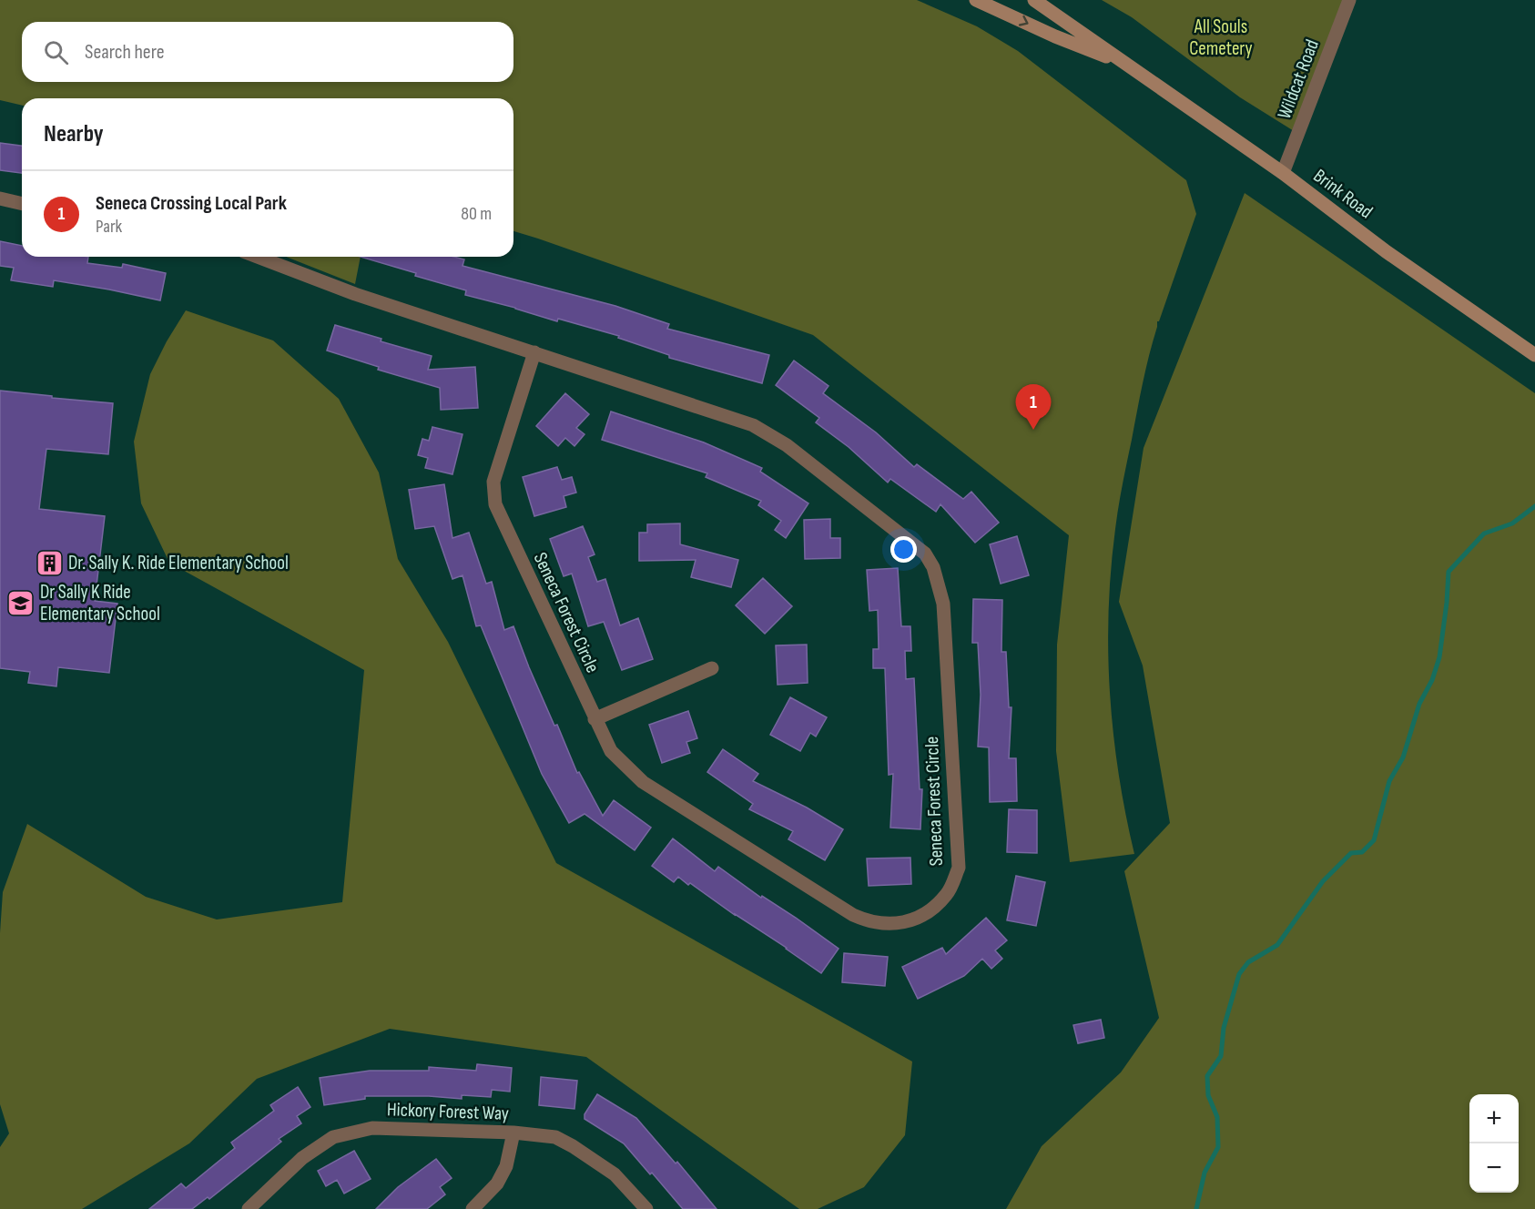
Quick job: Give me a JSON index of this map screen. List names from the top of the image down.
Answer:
{
  "streets": {
    "main road": ["Brink Road"],
    "street": ["Wildcat Road", "Seneca Forest Circle", "Hickory Forest Way"]
  },
  "crossings": [
    ["Wildcat Road", "Brink Road"]
  ],
  "parks": ["All Souls Cemetery"],
  "places": {
    "building": ["Dr. Sally K. Ride Elementary School"],
    "school or university": ["Dr Sally K Ride Elementary School"]
  },
  "page": {
    "search": "Search here",
    "heading": "Nearby",
    "list": [
      {
        "mark": "1",
        "name": "Seneca Crossing Local Park",
        "note": "Park",
        "value": "80 m"
      }
    ],
    "pins": "1",
    "map_buttons": ["+", "−"]
  }
}
